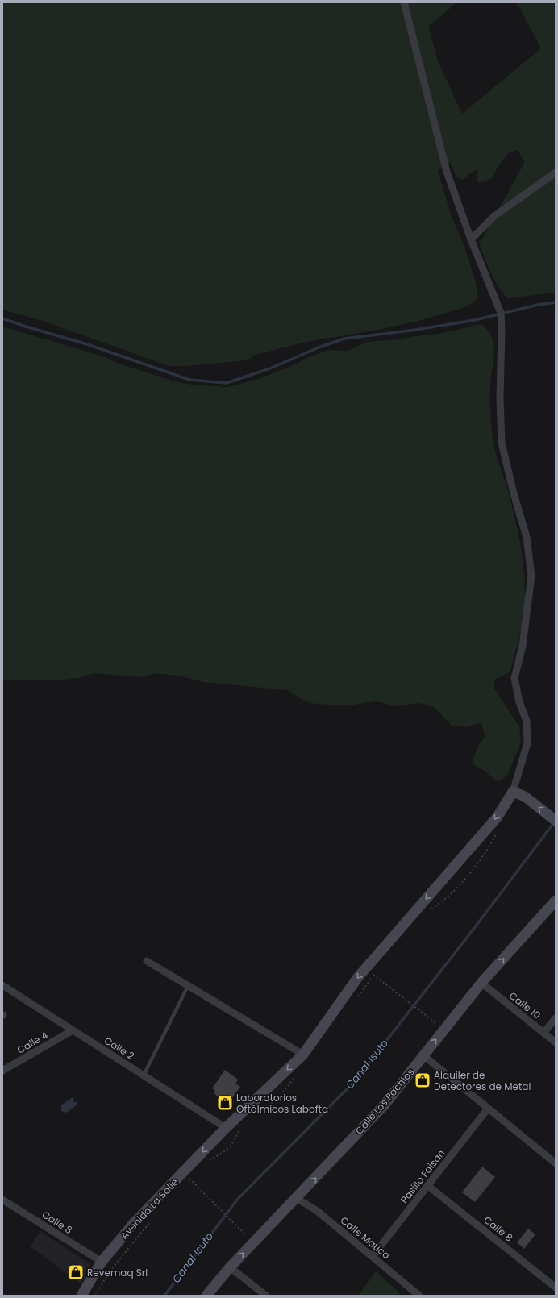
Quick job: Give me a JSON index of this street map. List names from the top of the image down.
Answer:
{
  "streets": {
    "street": [
      "Calle 10",
      "Calle 4",
      "Calle 2",
      "Calle Los Pachíos",
      "Pasillo Faisan",
      "Avenida La Salle",
      "Calle 8",
      "Calle Matico"
    ]
  },
  "crossings": [
    ["Calle 10", "Calle Los Pachíos"],
    ["Calle 4", "Calle 2"],
    ["Calle 2", "Avenida La Salle"],
    ["Calle Los Pachíos", "Calle Matico"],
    ["Pasillo Faisan", "Calle 8"],
    ["Pasillo Faisan", "Calle Matico"],
    ["Avenida La Salle", "Calle 8"]
  ],
  "one_way": ["Calle Los Pachíos", "Avenida La Salle"],
  "water": ["Canal Isuto"],
  "places": {
    "shop": ["Alquiler de Detectores de Metal", "Laboratorios Oftálmicos Labofta", "Revemaq Srl"]
  }
}
